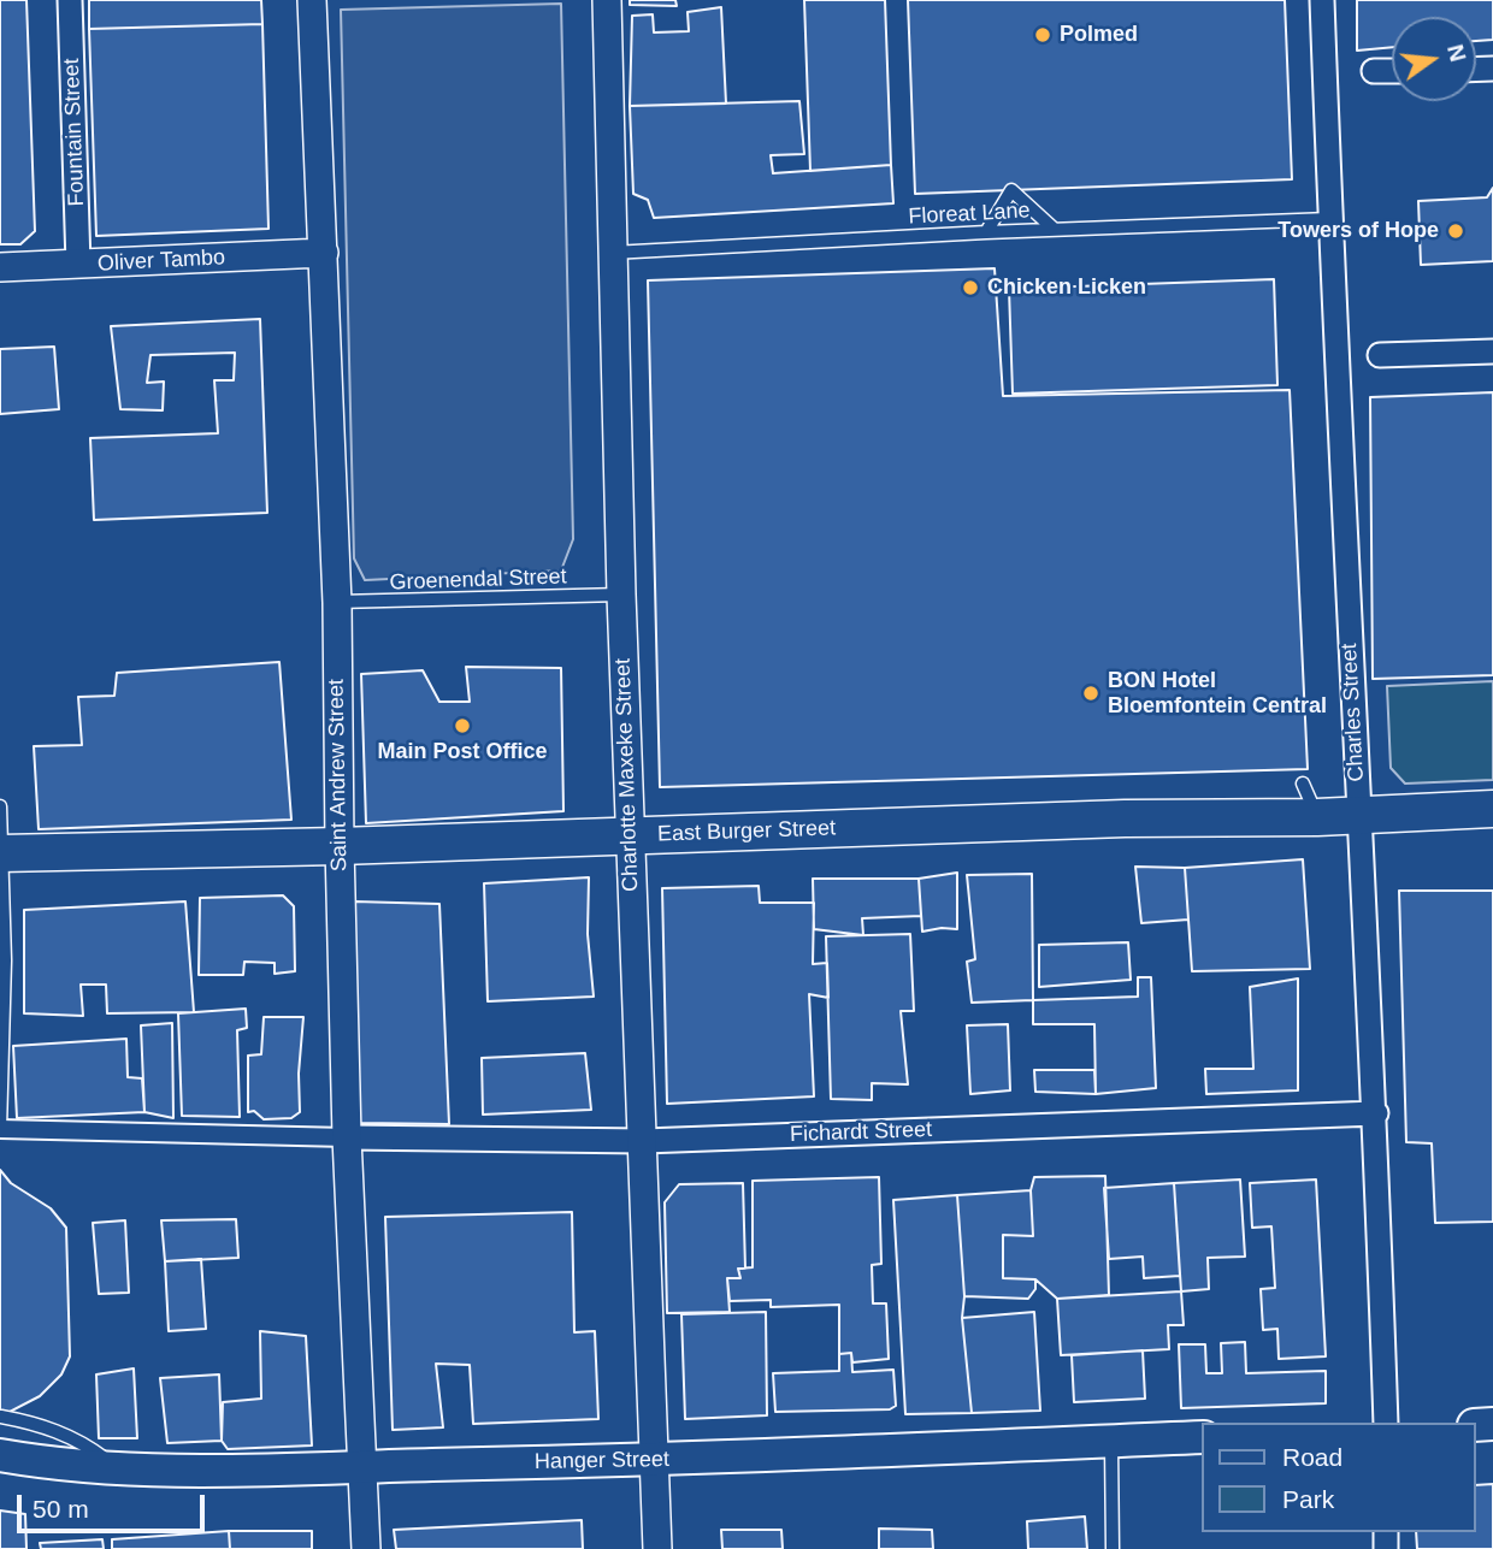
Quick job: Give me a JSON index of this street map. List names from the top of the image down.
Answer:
{
  "streets": {
    "main road": ["East Burger Street", "Hanger Street"],
    "street": [
      "Fountain Street",
      "Oliver Tambo",
      "Charles Street",
      "Saint Andrew Street",
      "Charlotte Maxeke Street",
      "Fichardt Street"
    ],
    "lane": ["Floreat Lane", "Groenendal Street"]
  },
  "crossings": [
    ["Fountain Street", "Oliver Tambo"],
    ["Floreat Lane", "Charles Street"],
    ["Floreat Lane", "Charlotte Maxeke Street"],
    ["Oliver Tambo", "Saint Andrew Street"],
    ["Groenendal Street", "Saint Andrew Street"],
    ["Groenendal Street", "Charlotte Maxeke Street"],
    ["Charles Street", "East Burger Street"],
    ["Charles Street", "Fichardt Street"],
    ["Saint Andrew Street", "East Burger Street"],
    ["Saint Andrew Street", "Fichardt Street"],
    ["Saint Andrew Street", "Hanger Street"],
    ["Charlotte Maxeke Street", "East Burger Street"],
    ["Charlotte Maxeke Street", "Fichardt Street"],
    ["Charlotte Maxeke Street", "Hanger Street"]
  ],
  "places": [
    "Polmed",
    "Towers of Hope",
    "Chicken Licken",
    "BON Hotel Bloemfontein Central",
    "Main Post Office"
  ],
  "legend": ["Road", "Park"],
  "scale_bar": "50 m",
  "north": "right"
}
